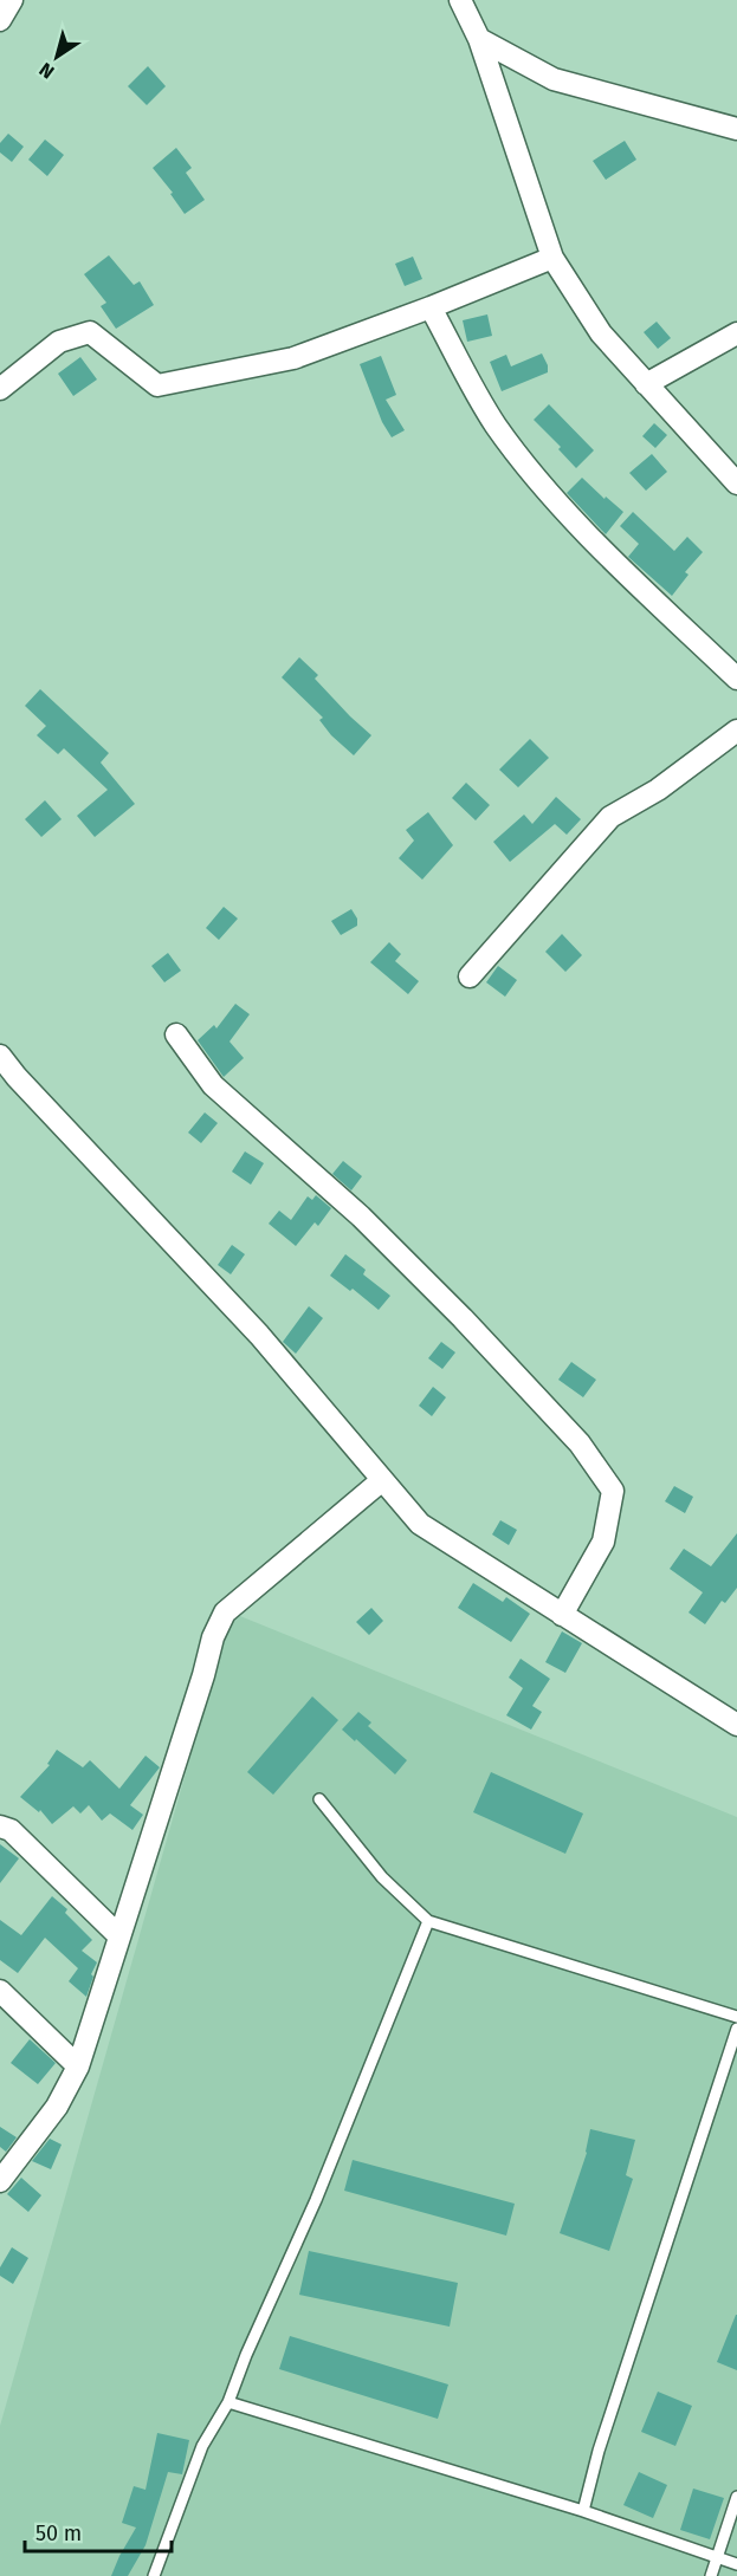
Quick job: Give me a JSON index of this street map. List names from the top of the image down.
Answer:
{
  "scale_bar": "50 m",
  "north": "bottom left"
}
